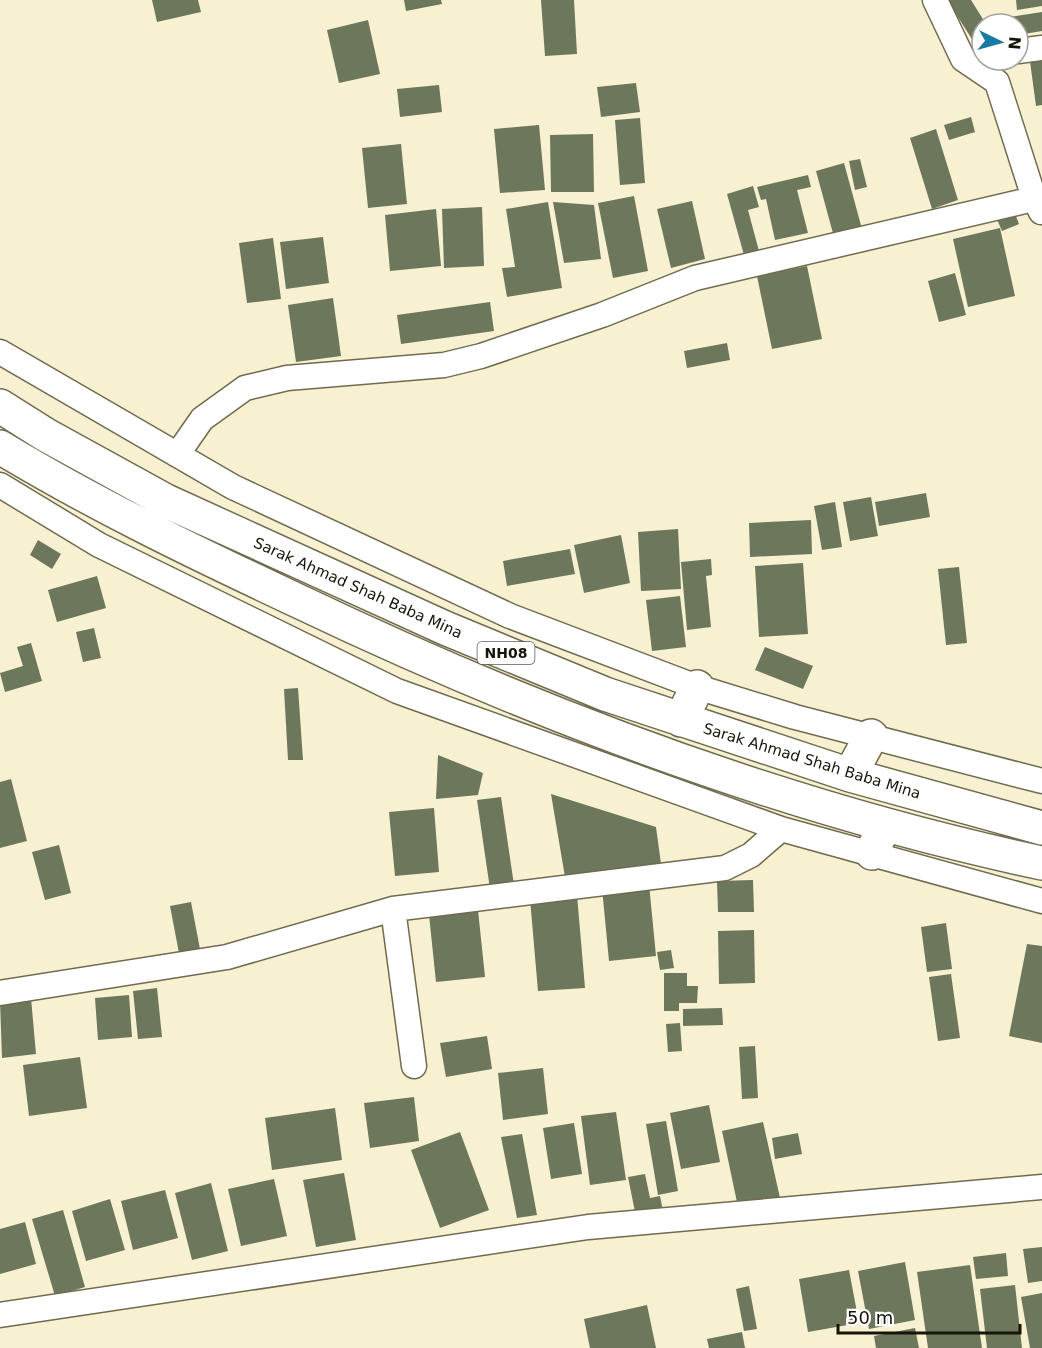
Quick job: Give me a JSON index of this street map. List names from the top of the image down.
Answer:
{
  "streets": {
    "highway": ["Sarak Ahmad Shah Baba Mina", "NH08"]
  },
  "scale_bar": "50 m",
  "north": "right"
}
